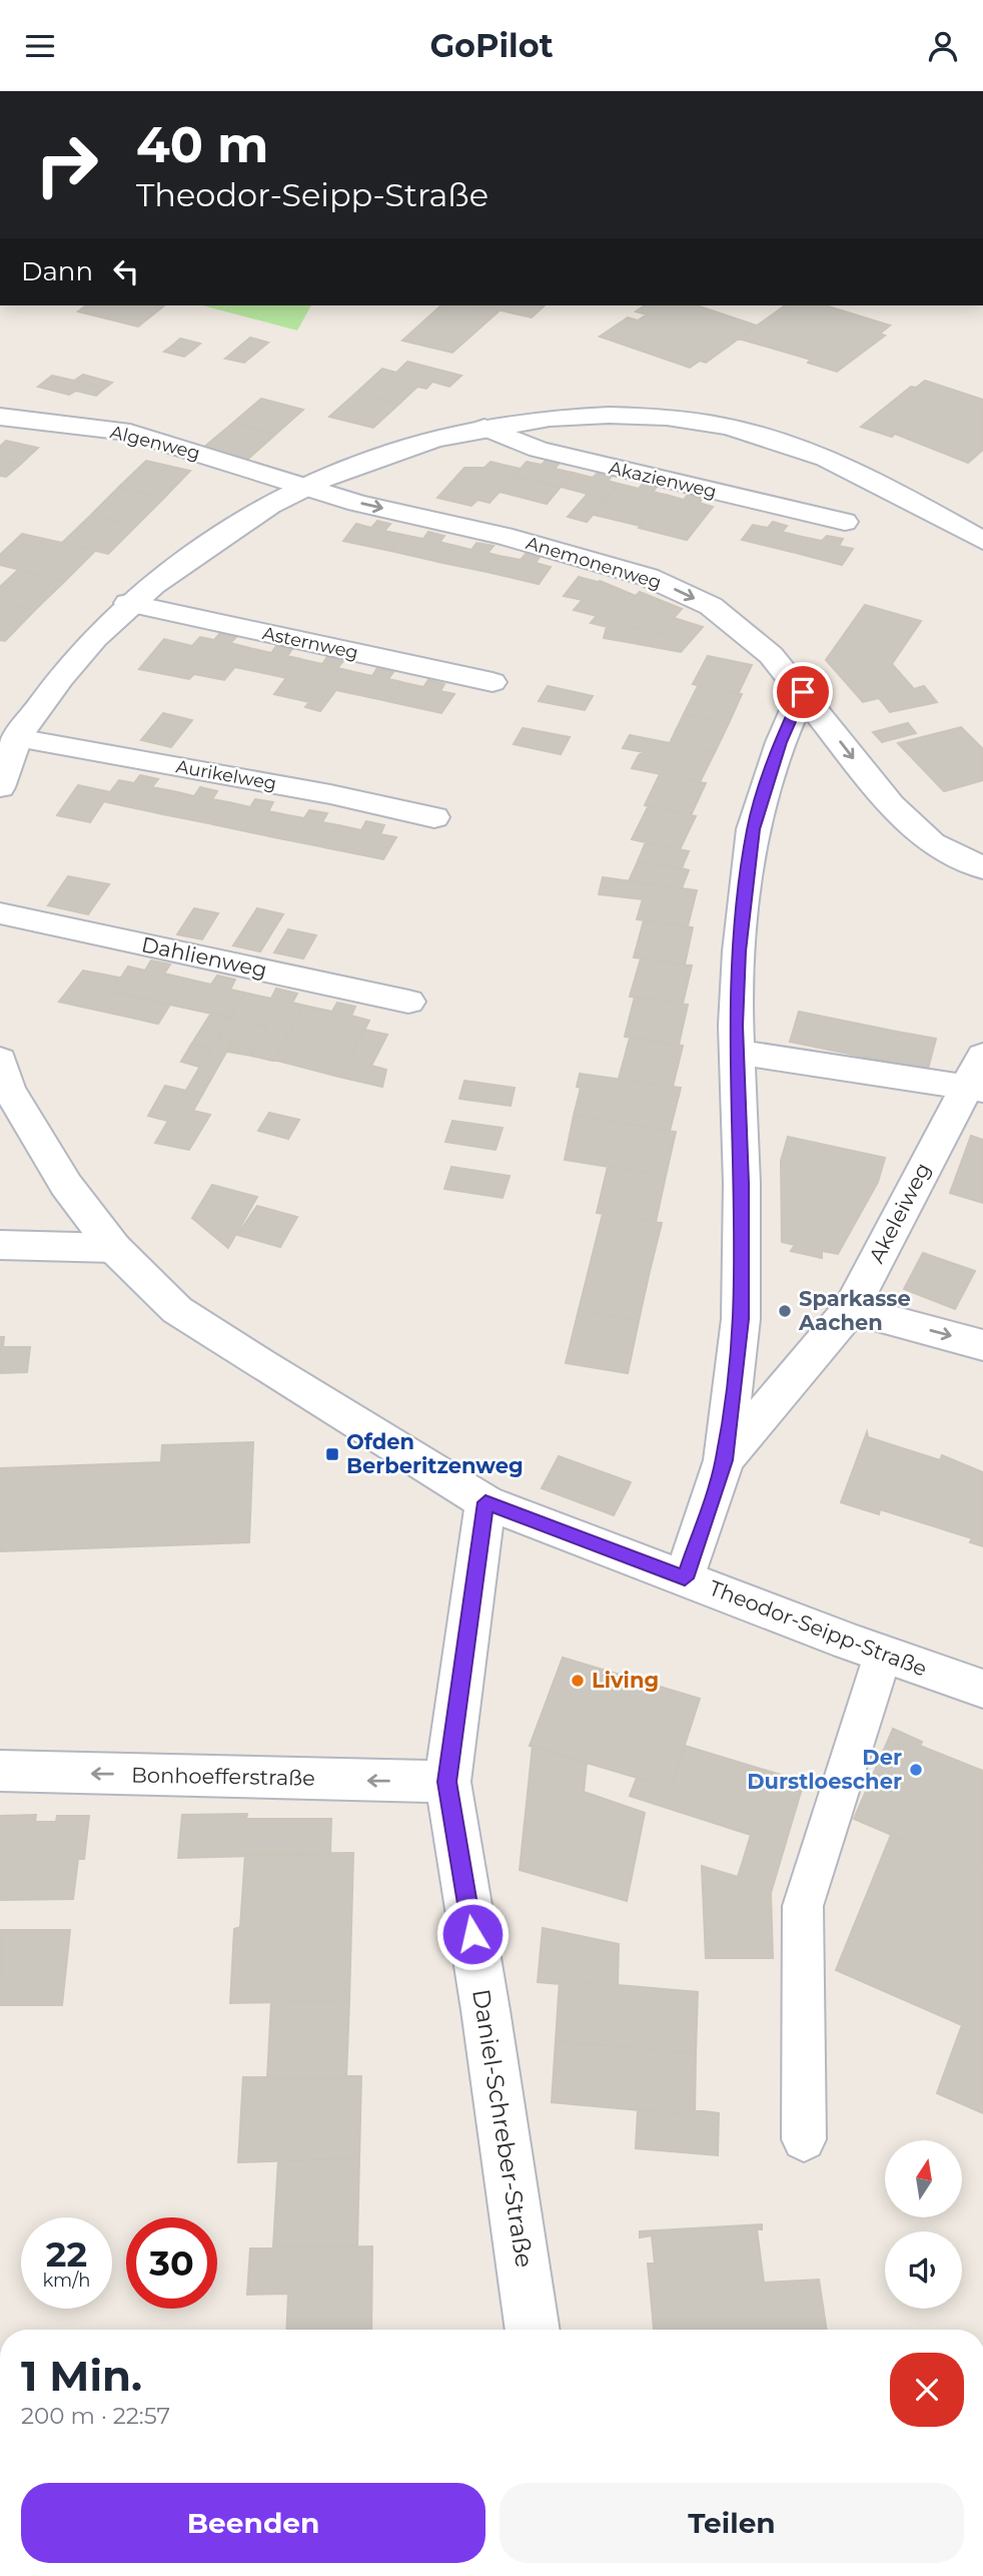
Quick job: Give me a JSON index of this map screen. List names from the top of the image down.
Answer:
{
  "streets": {
    "street": [
      "Algenweg",
      "Akazienweg",
      "Anemonenweg",
      "Asternweg",
      "Aurikelweg",
      "Dahlienweg",
      "Akeleiweg",
      "Theodor-Seipp-Straße",
      "Bonhoefferstraße",
      "Daniel-Schreber-Straße"
    ]
  },
  "crossings": [
    ["Algenweg", "Anemonenweg"],
    ["Akeleiweg", "Theodor-Seipp-Straße"],
    ["Theodor-Seipp-Straße", "Daniel-Schreber-Straße"],
    ["Bonhoefferstraße", "Daniel-Schreber-Straße"]
  ],
  "one_way": ["Bonhoefferstraße"],
  "places": {
    "other": ["Sparkasse Aachen", "Living", "Der Durstloescher"],
    "transit": ["Ofden Berberitzenweg"]
  },
  "north": "top",
  "page": {
    "header": "GoPilot",
    "turn": ["40 m", "Theodor-Seipp-Straße"],
    "then": "Dann",
    "speed": "22 km/h",
    "limit": "30",
    "heading": ["1 Min.", "200 m · 22:57"],
    "buttons": ["Beenden", "Teilen"]
  }
}
